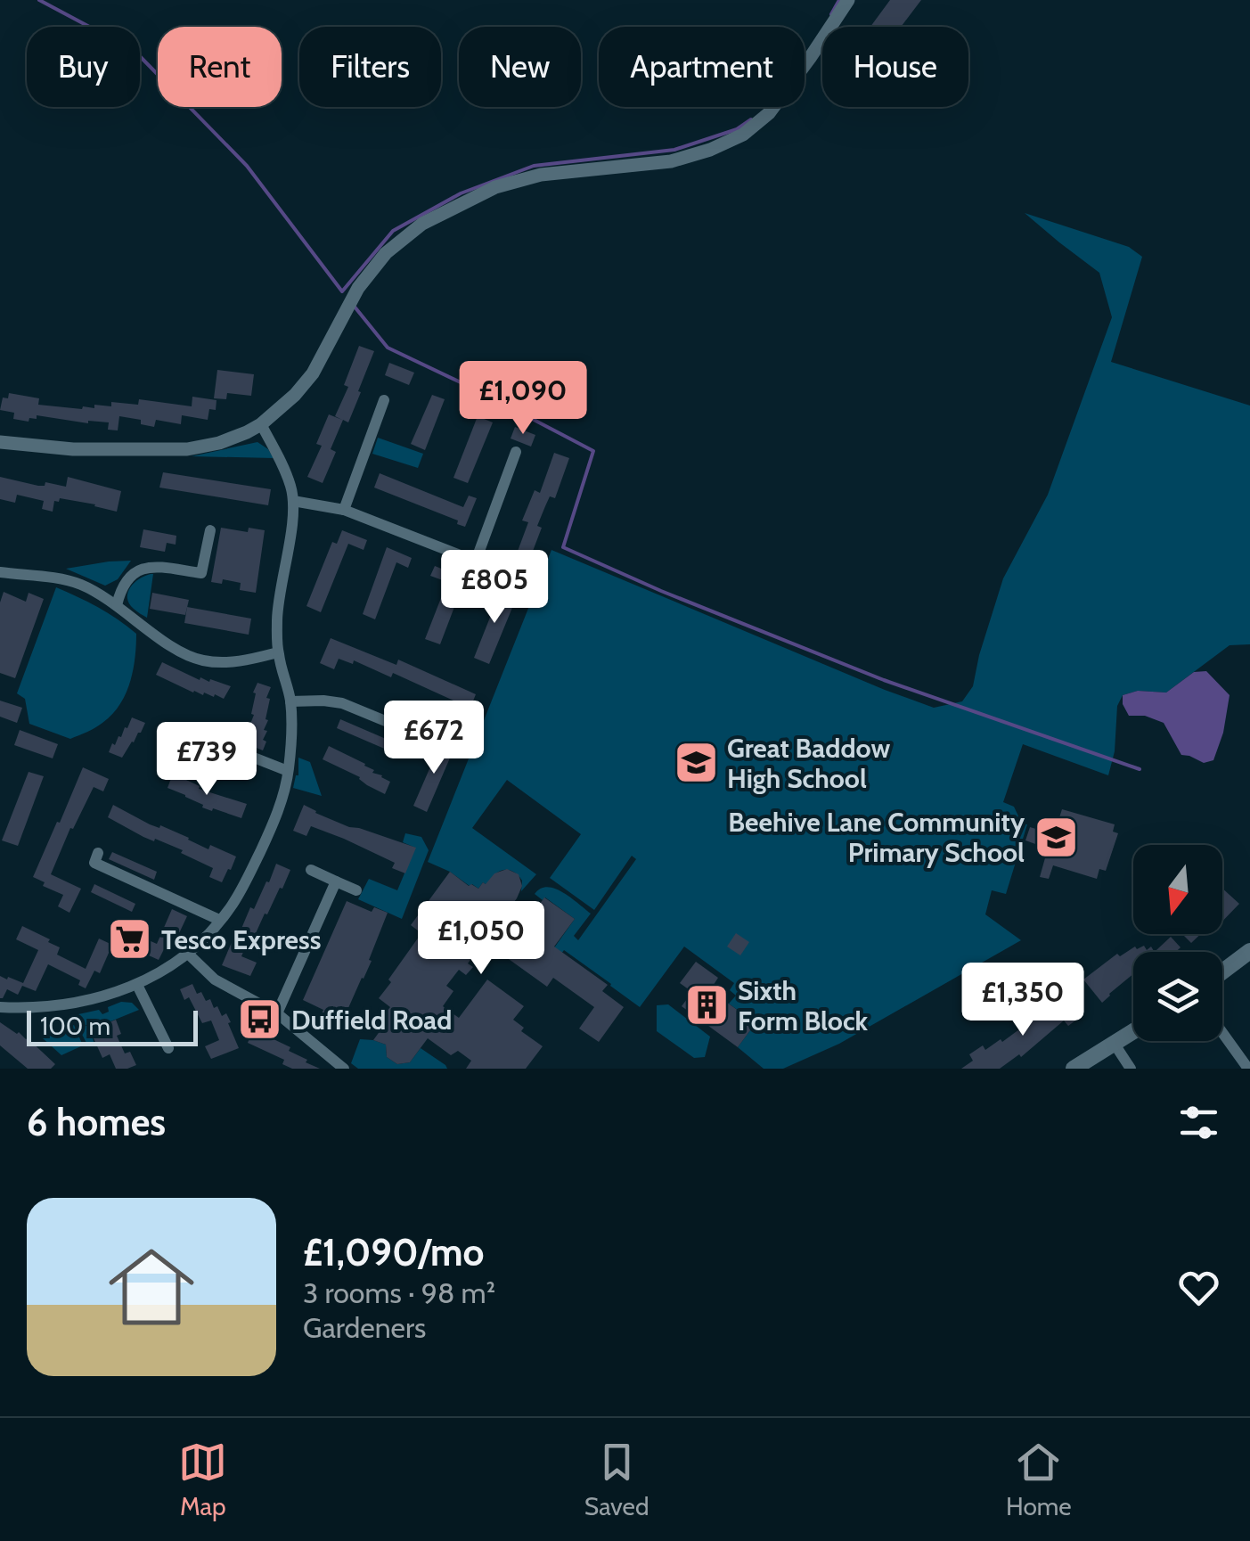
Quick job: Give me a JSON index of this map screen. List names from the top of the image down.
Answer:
{
  "places": {
    "school or university": ["Great Baddow High School", "Beehive Lane Community Primary School"],
    "supermarket": ["Tesco Express"],
    "building": ["Sixth Form Block"],
    "bus stop": ["Duffield Road"]
  },
  "scale_bar": "100 m",
  "north": "bottom",
  "page": {
    "chip": [
      "Buy",
      "Rent",
      "Filters",
      "New",
      "Apartment",
      "House"
    ],
    "price": [
      "£1,090",
      "£805",
      "£672",
      "£739",
      "£1,050",
      "£1,350"
    ],
    "scale": "100 m",
    "heading": "6 homes",
    "list": [
      {
        "name": "£1,090/mo",
        "note": "3 rooms · 98 m² · Gardeners"
      }
    ],
    "tabs": ["Map", "Saved", "Home"]
  }
}
